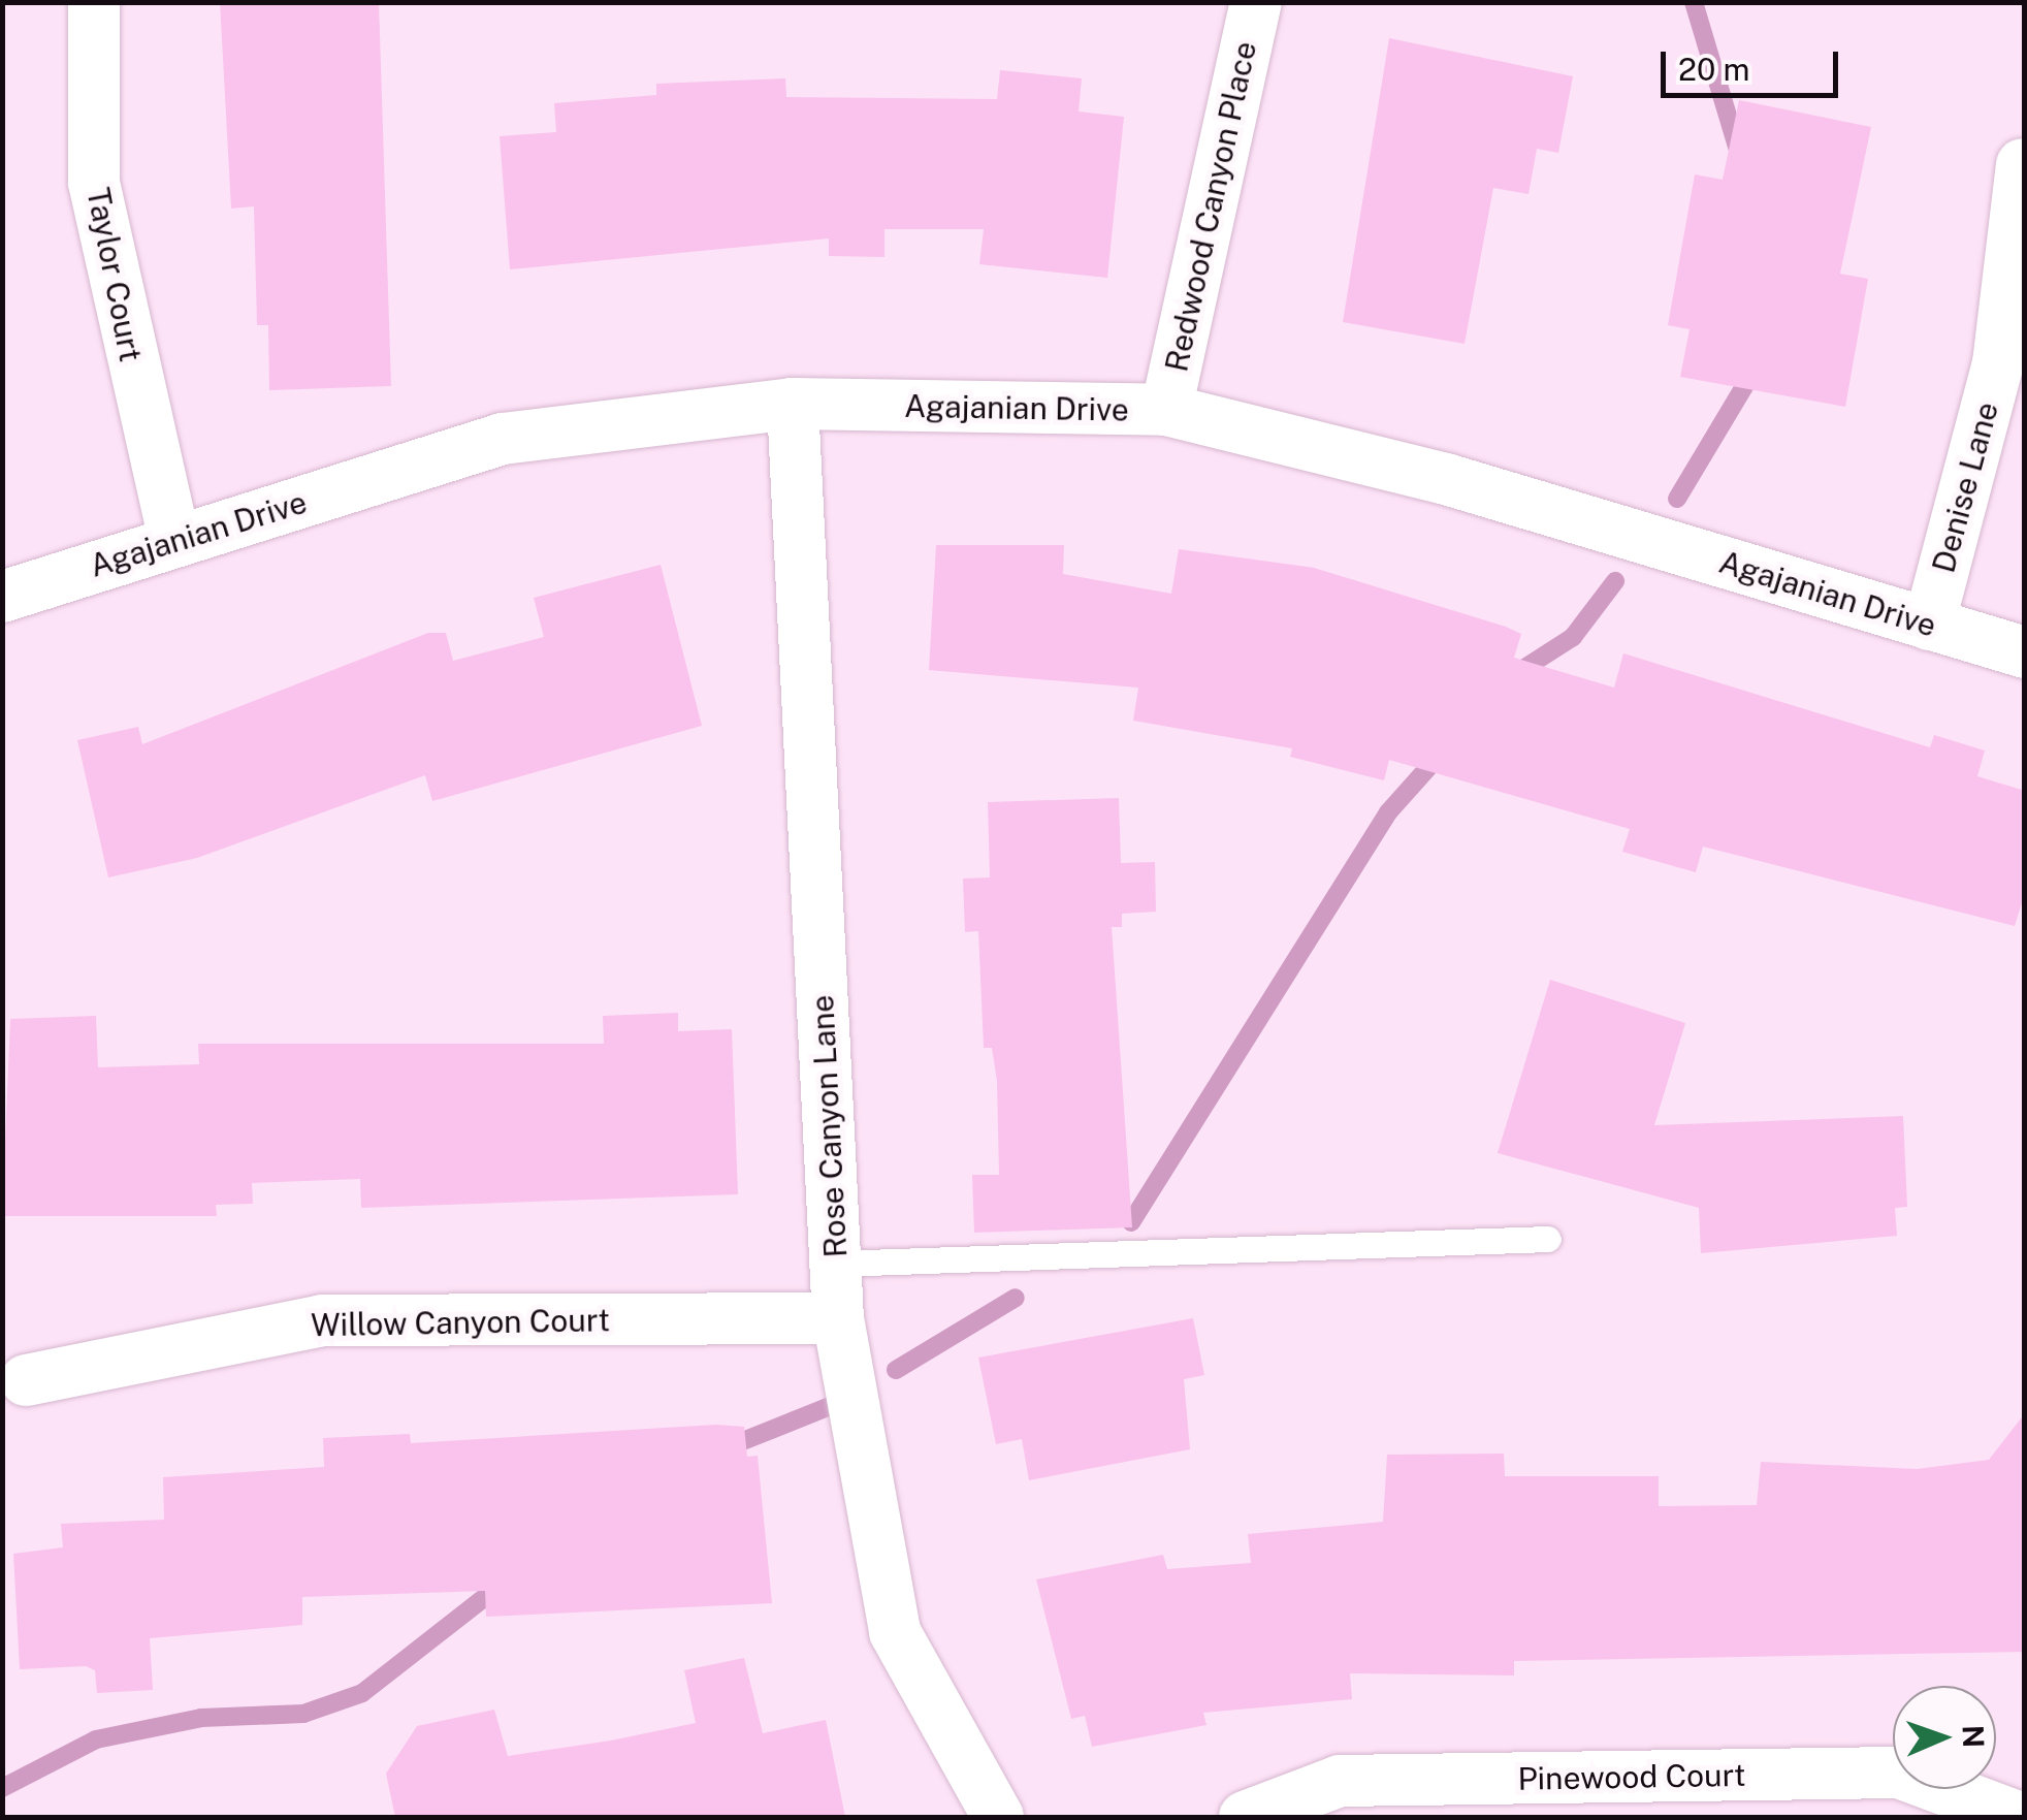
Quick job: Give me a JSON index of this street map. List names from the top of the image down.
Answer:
{
  "streets": {
    "street": [
      "Redwood Canyon Place",
      "Taylor Court",
      "Agajanian Drive",
      "Denise Lane",
      "Rose Canyon Lane",
      "Willow Canyon Court",
      "Pinewood Court"
    ]
  },
  "crossings": [
    ["Redwood Canyon Place", "Agajanian Drive"],
    ["Taylor Court", "Agajanian Drive"],
    ["Agajanian Drive", "Denise Lane"],
    ["Agajanian Drive", "Rose Canyon Lane"],
    ["Rose Canyon Lane", "Willow Canyon Court"]
  ],
  "scale_bar": "20 m",
  "north": "right"
}
